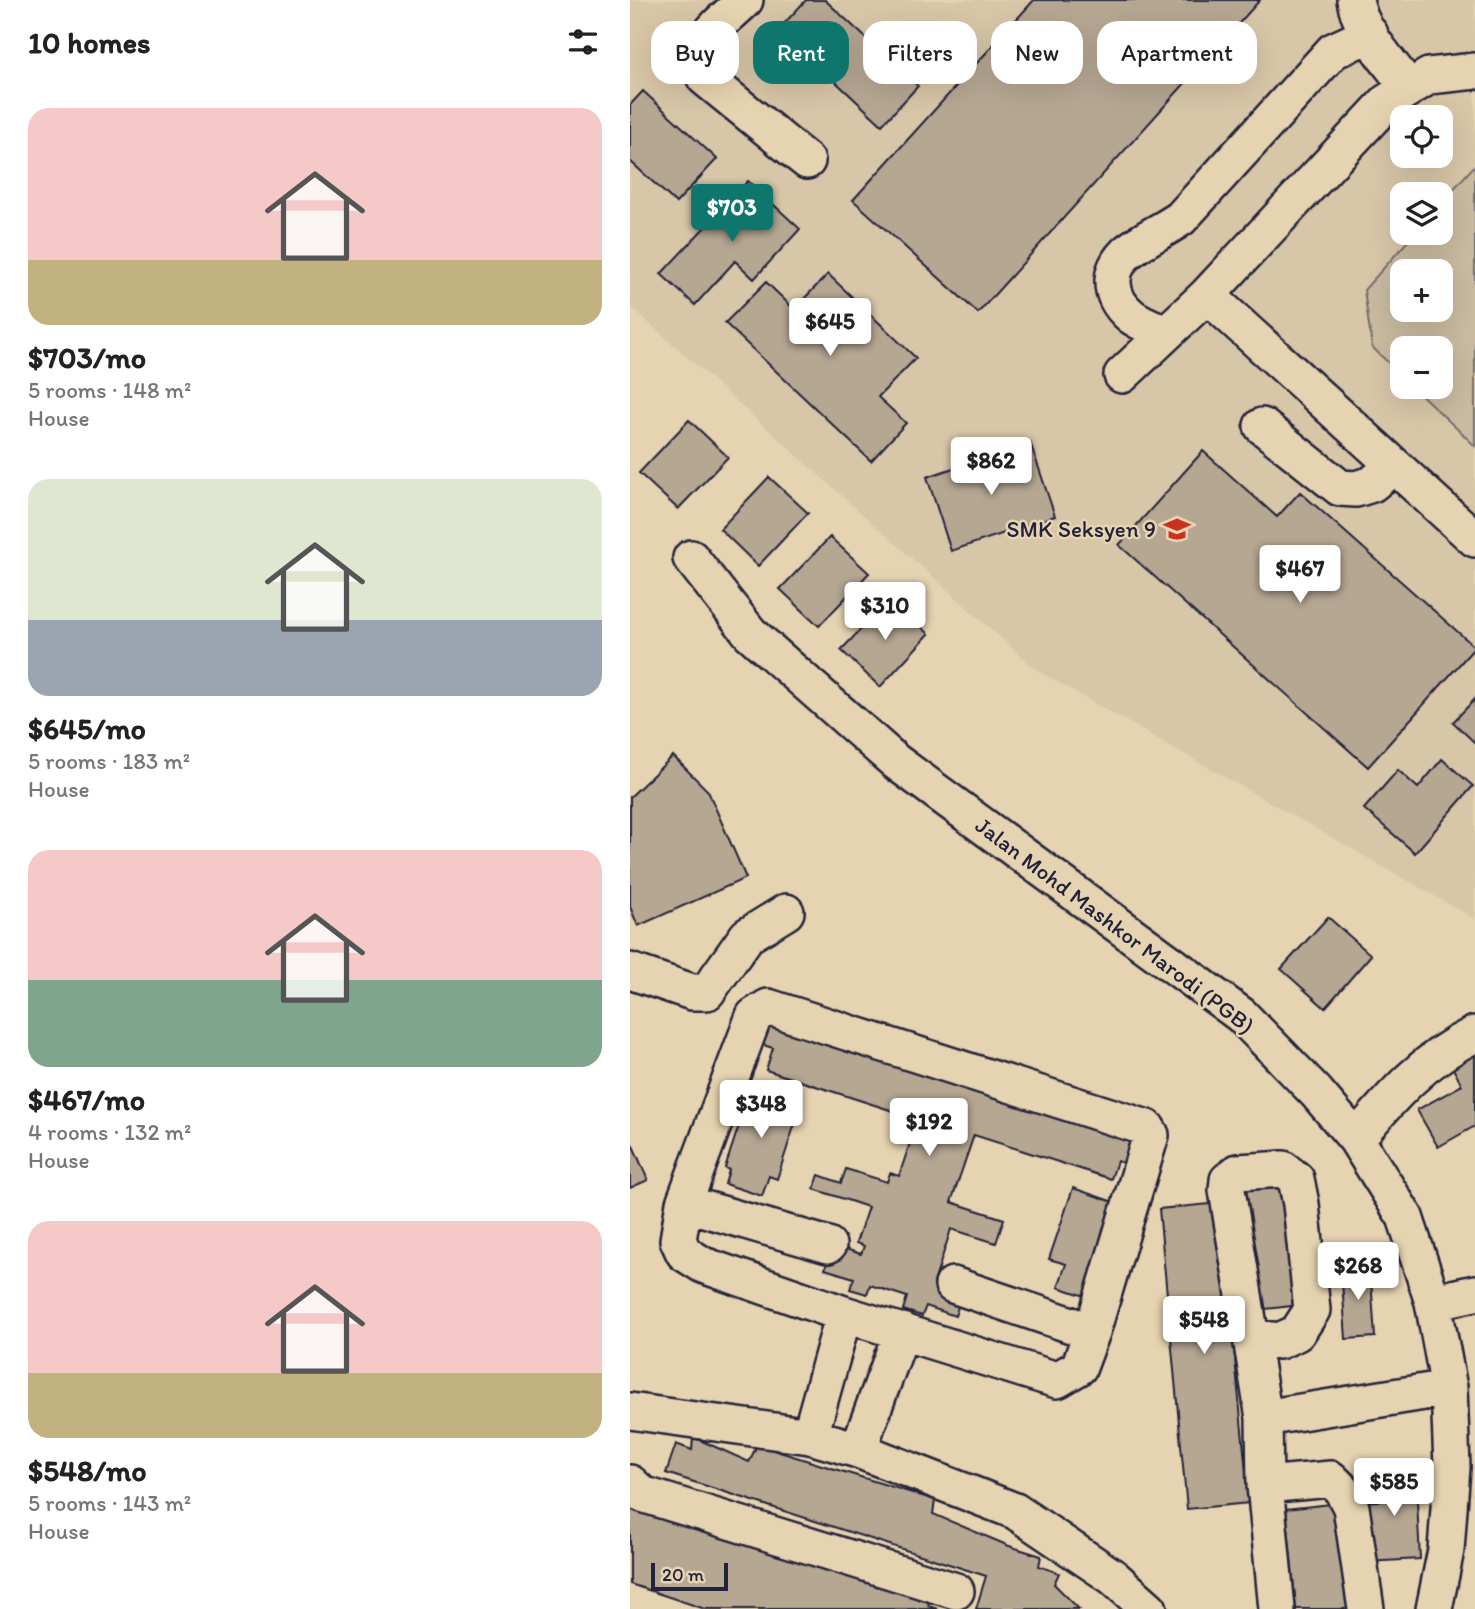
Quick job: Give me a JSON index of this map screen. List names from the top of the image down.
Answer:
{
  "streets": {
    "lane": ["Jalan Mohd Mashkor Marodi (PGB)"]
  },
  "places": {
    "school or university": ["SMK Seksyen 9"]
  },
  "scale_bar": "20 m",
  "page": {
    "heading": "10 homes",
    "chip": [
      "Buy",
      "Rent",
      "Filters",
      "New",
      "Apartment"
    ],
    "list": [
      {
        "name": "$703/mo",
        "note": "5 rooms · 148 m² · House"
      },
      {
        "name": "$645/mo",
        "note": "5 rooms · 183 m² · House"
      },
      {
        "name": "$467/mo",
        "note": "4 rooms · 132 m² · House"
      },
      {
        "name": "$548/mo",
        "note": "5 rooms · 143 m² · House"
      }
    ],
    "map_buttons": ["+", "−"],
    "price": [
      "$703",
      "$645",
      "$862",
      "$467",
      "$310",
      "$348",
      "$192",
      "$268",
      "$548",
      "$585"
    ],
    "scale": "20 m"
  }
}
